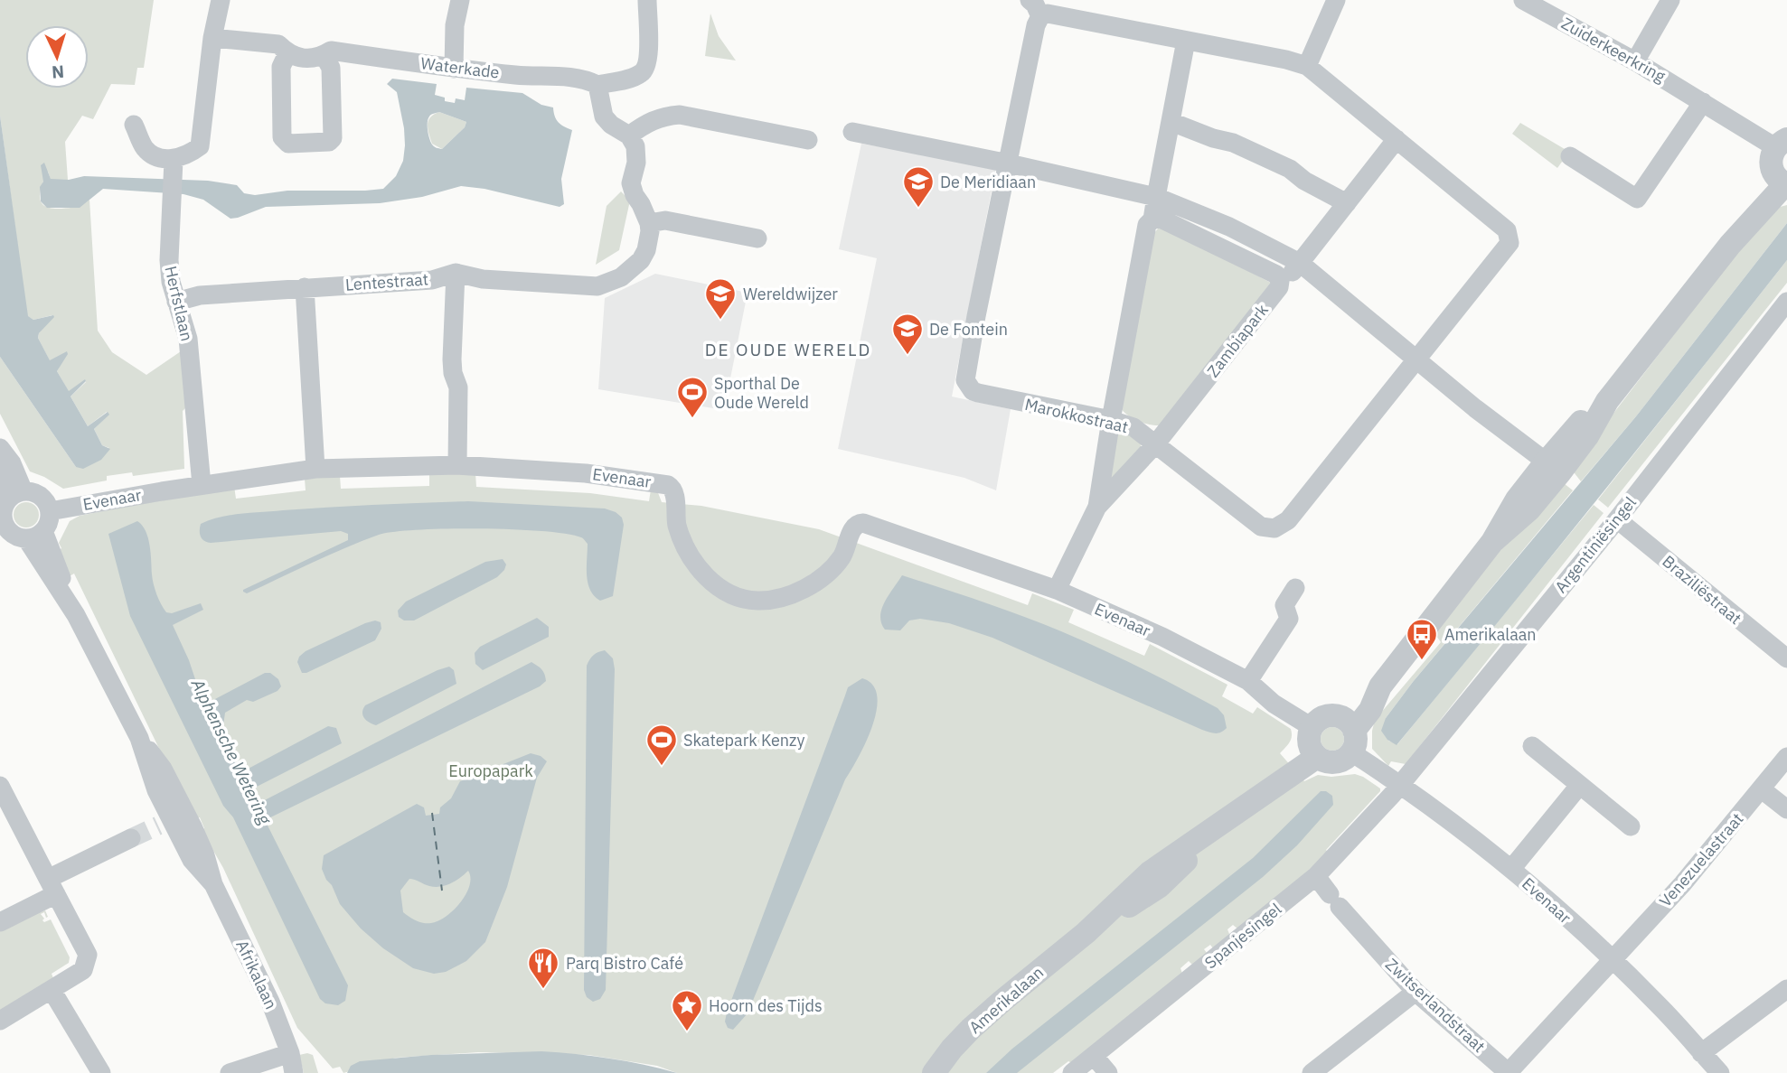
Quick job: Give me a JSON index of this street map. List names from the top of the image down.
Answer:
{
  "streets": {
    "street": [
      "Zuiderkeerkring",
      "Waterkade",
      "Lentestraat",
      "Herfstlaan",
      "Zambiapark",
      "Marokkostraat",
      "Evenaar",
      "Argentiniësingel",
      "Braziliëstraat",
      "Venezuelastraat",
      "Spanjesingel",
      "Afrikalaan",
      "Amerikalaan",
      "Zwitserlandstraat"
    ]
  },
  "crossings": [
    ["Lentestraat", "Herfstlaan"],
    ["Herfstlaan", "Evenaar"],
    ["Zambiapark", "Marokkostraat"],
    ["Zambiapark", "Evenaar"],
    ["Evenaar", "Argentiniësingel"],
    ["Evenaar", "Venezuelastraat"],
    ["Evenaar", "Spanjesingel"],
    ["Evenaar", "Afrikalaan"],
    ["Evenaar", "Amerikalaan"],
    ["Evenaar", "Zwitserlandstraat"],
    ["Argentiniësingel", "Braziliëstraat"],
    ["Argentiniësingel", "Spanjesingel"],
    ["Venezuelastraat", "Zwitserlandstraat"],
    ["Spanjesingel", "Zwitserlandstraat"]
  ],
  "districts": ["DE OUDE WERELD"],
  "water": ["Alphensche Wetering"],
  "parks": ["Europapark"],
  "places": {
    "school or university": ["De Meridiaan", "Wereldwijzer", "De Fontein"],
    "sports": ["Sporthal De Oude Wereld", "Skatepark Kenzy"],
    "bus stop": ["Amerikalaan"],
    "restaurant": ["Parq Bistro Café"],
    "place": ["Hoorn des Tijds"]
  },
  "north": "bottom"
}
